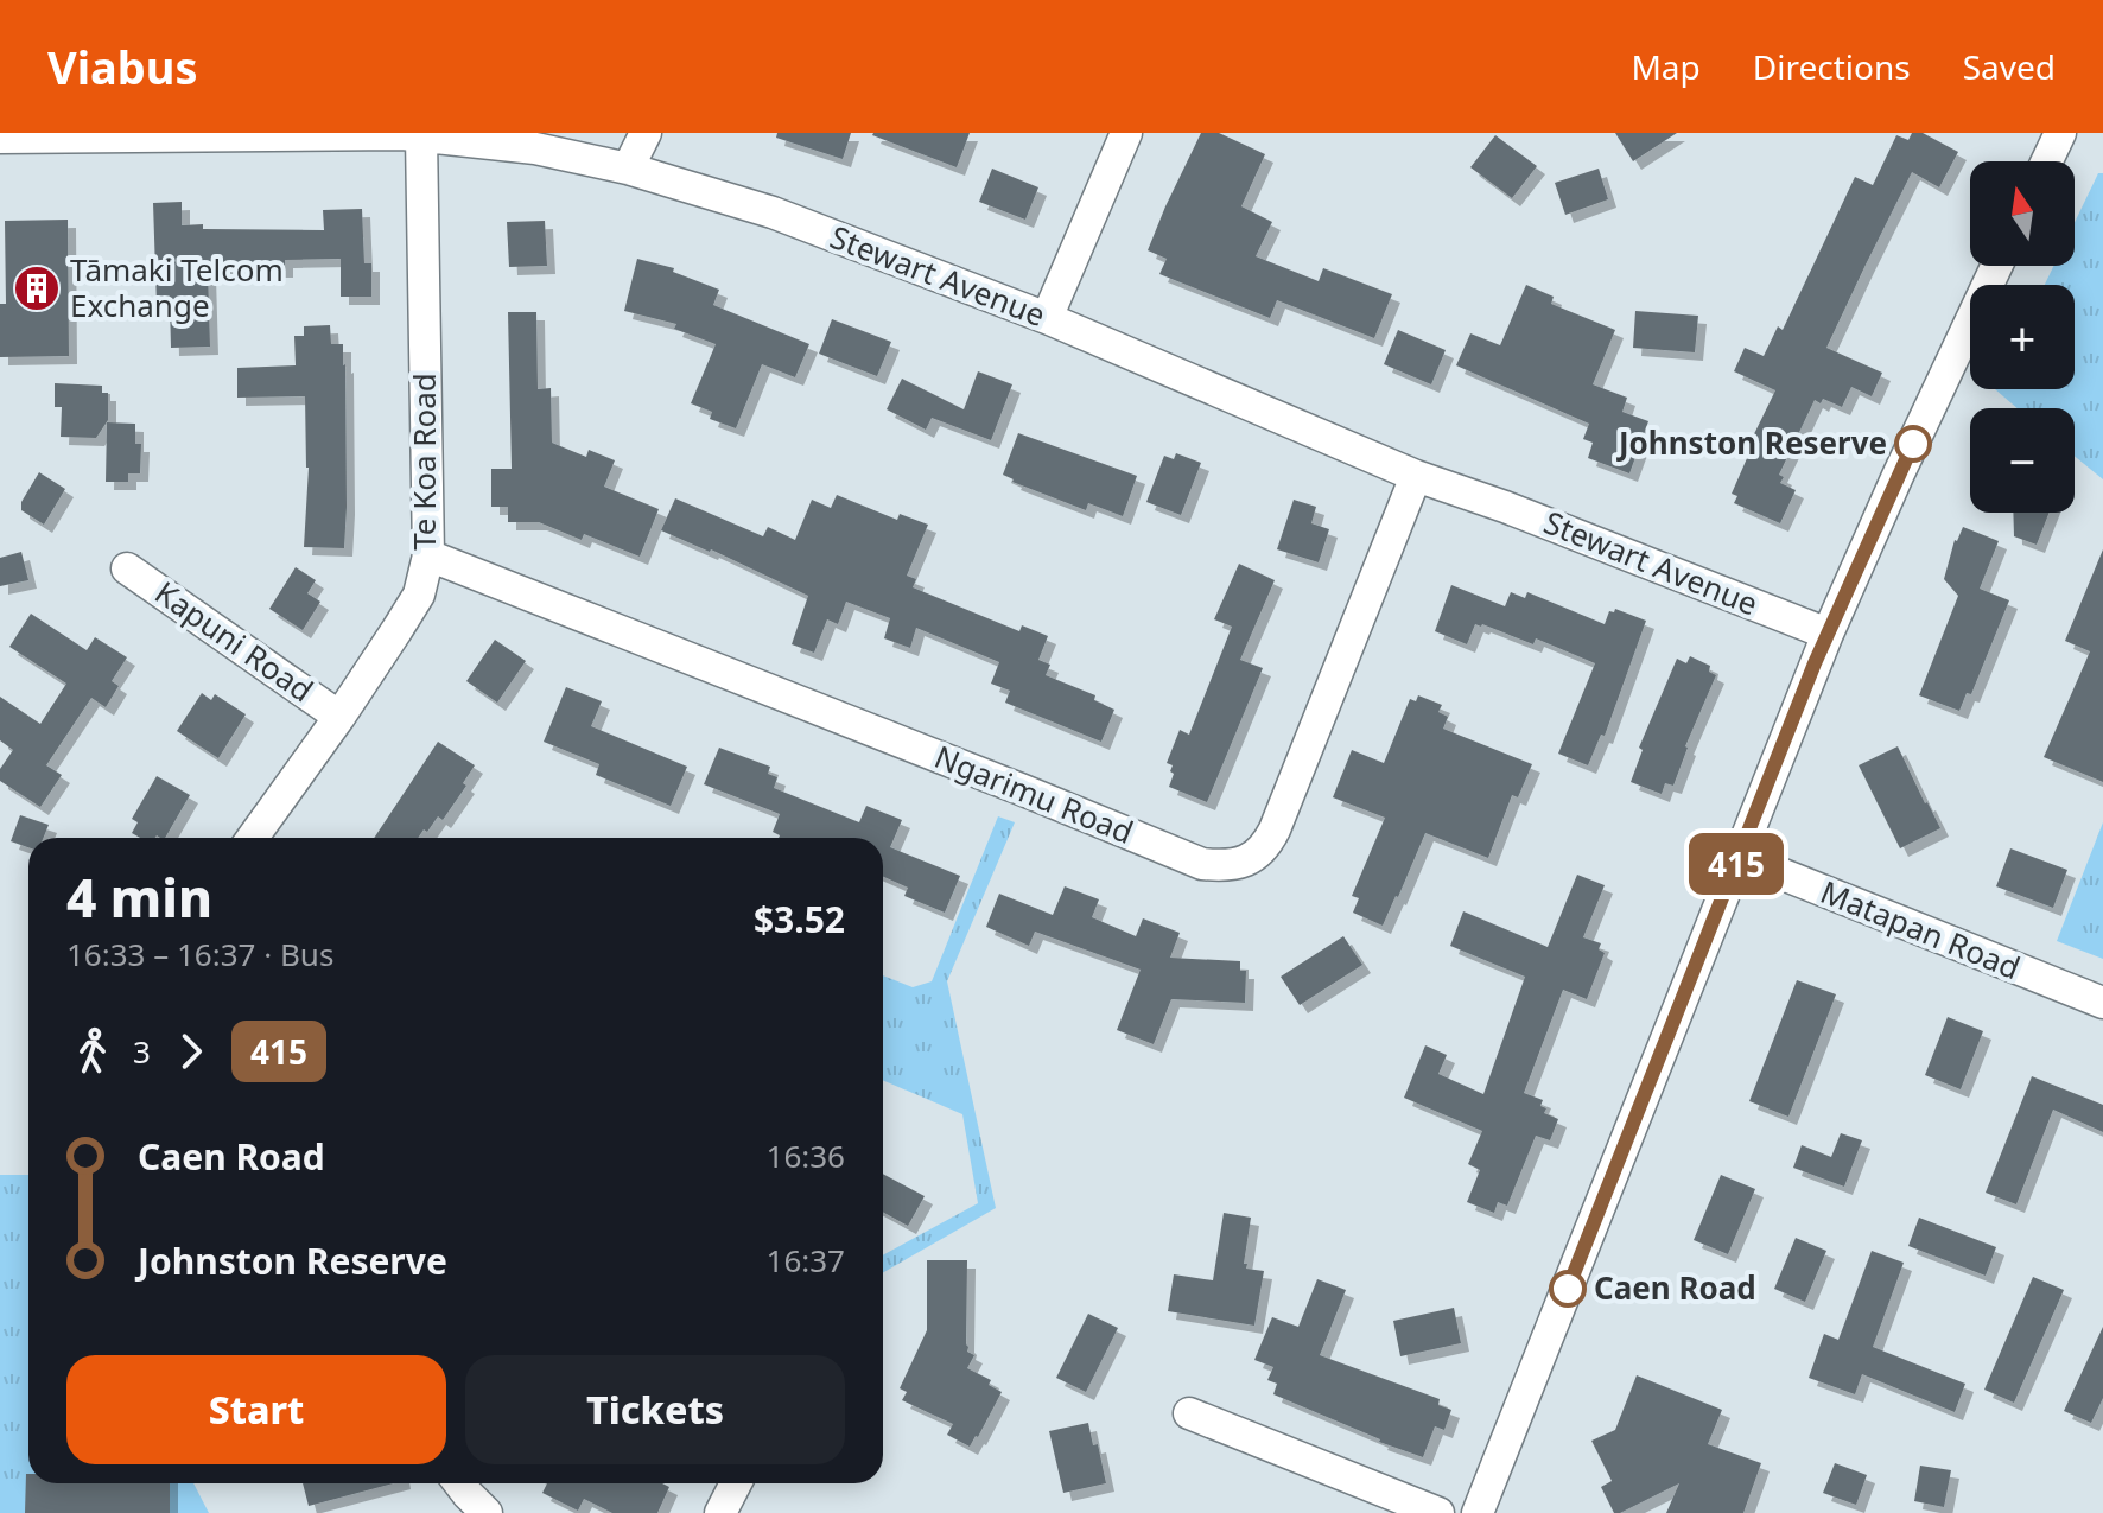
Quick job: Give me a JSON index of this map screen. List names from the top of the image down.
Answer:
{
  "streets": {
    "street": [
      "Stewart Avenue",
      "Te Koa Road",
      "Kapuni Road",
      "Ngarimu Road",
      "Matapan Road"
    ]
  },
  "crossings": [
    ["Stewart Avenue", "Te Koa Road"],
    ["Stewart Avenue", "Ngarimu Road"],
    ["Te Koa Road", "Kapuni Road"],
    ["Te Koa Road", "Ngarimu Road"]
  ],
  "places": {
    "building": ["Tāmaki Telcom Exchange"],
    "other": ["Johnston Reserve", "Caen Road"]
  },
  "lines": ["bus line 415"],
  "north": "top",
  "page": {
    "header": "Viabus",
    "nav": ["Map", "Directions", "Saved"],
    "on_map": "415",
    "map_buttons": ["+", "−"],
    "heading": ["4 min", "16:33 – 16:37 · Bus", "$3.52"],
    "legs": ["3", "415"],
    "list": [
      {
        "name": "Caen Road",
        "value": "16:36"
      },
      {
        "name": "Johnston Reserve",
        "value": "16:37"
      }
    ],
    "buttons": ["Start", "Tickets"]
  }
}
